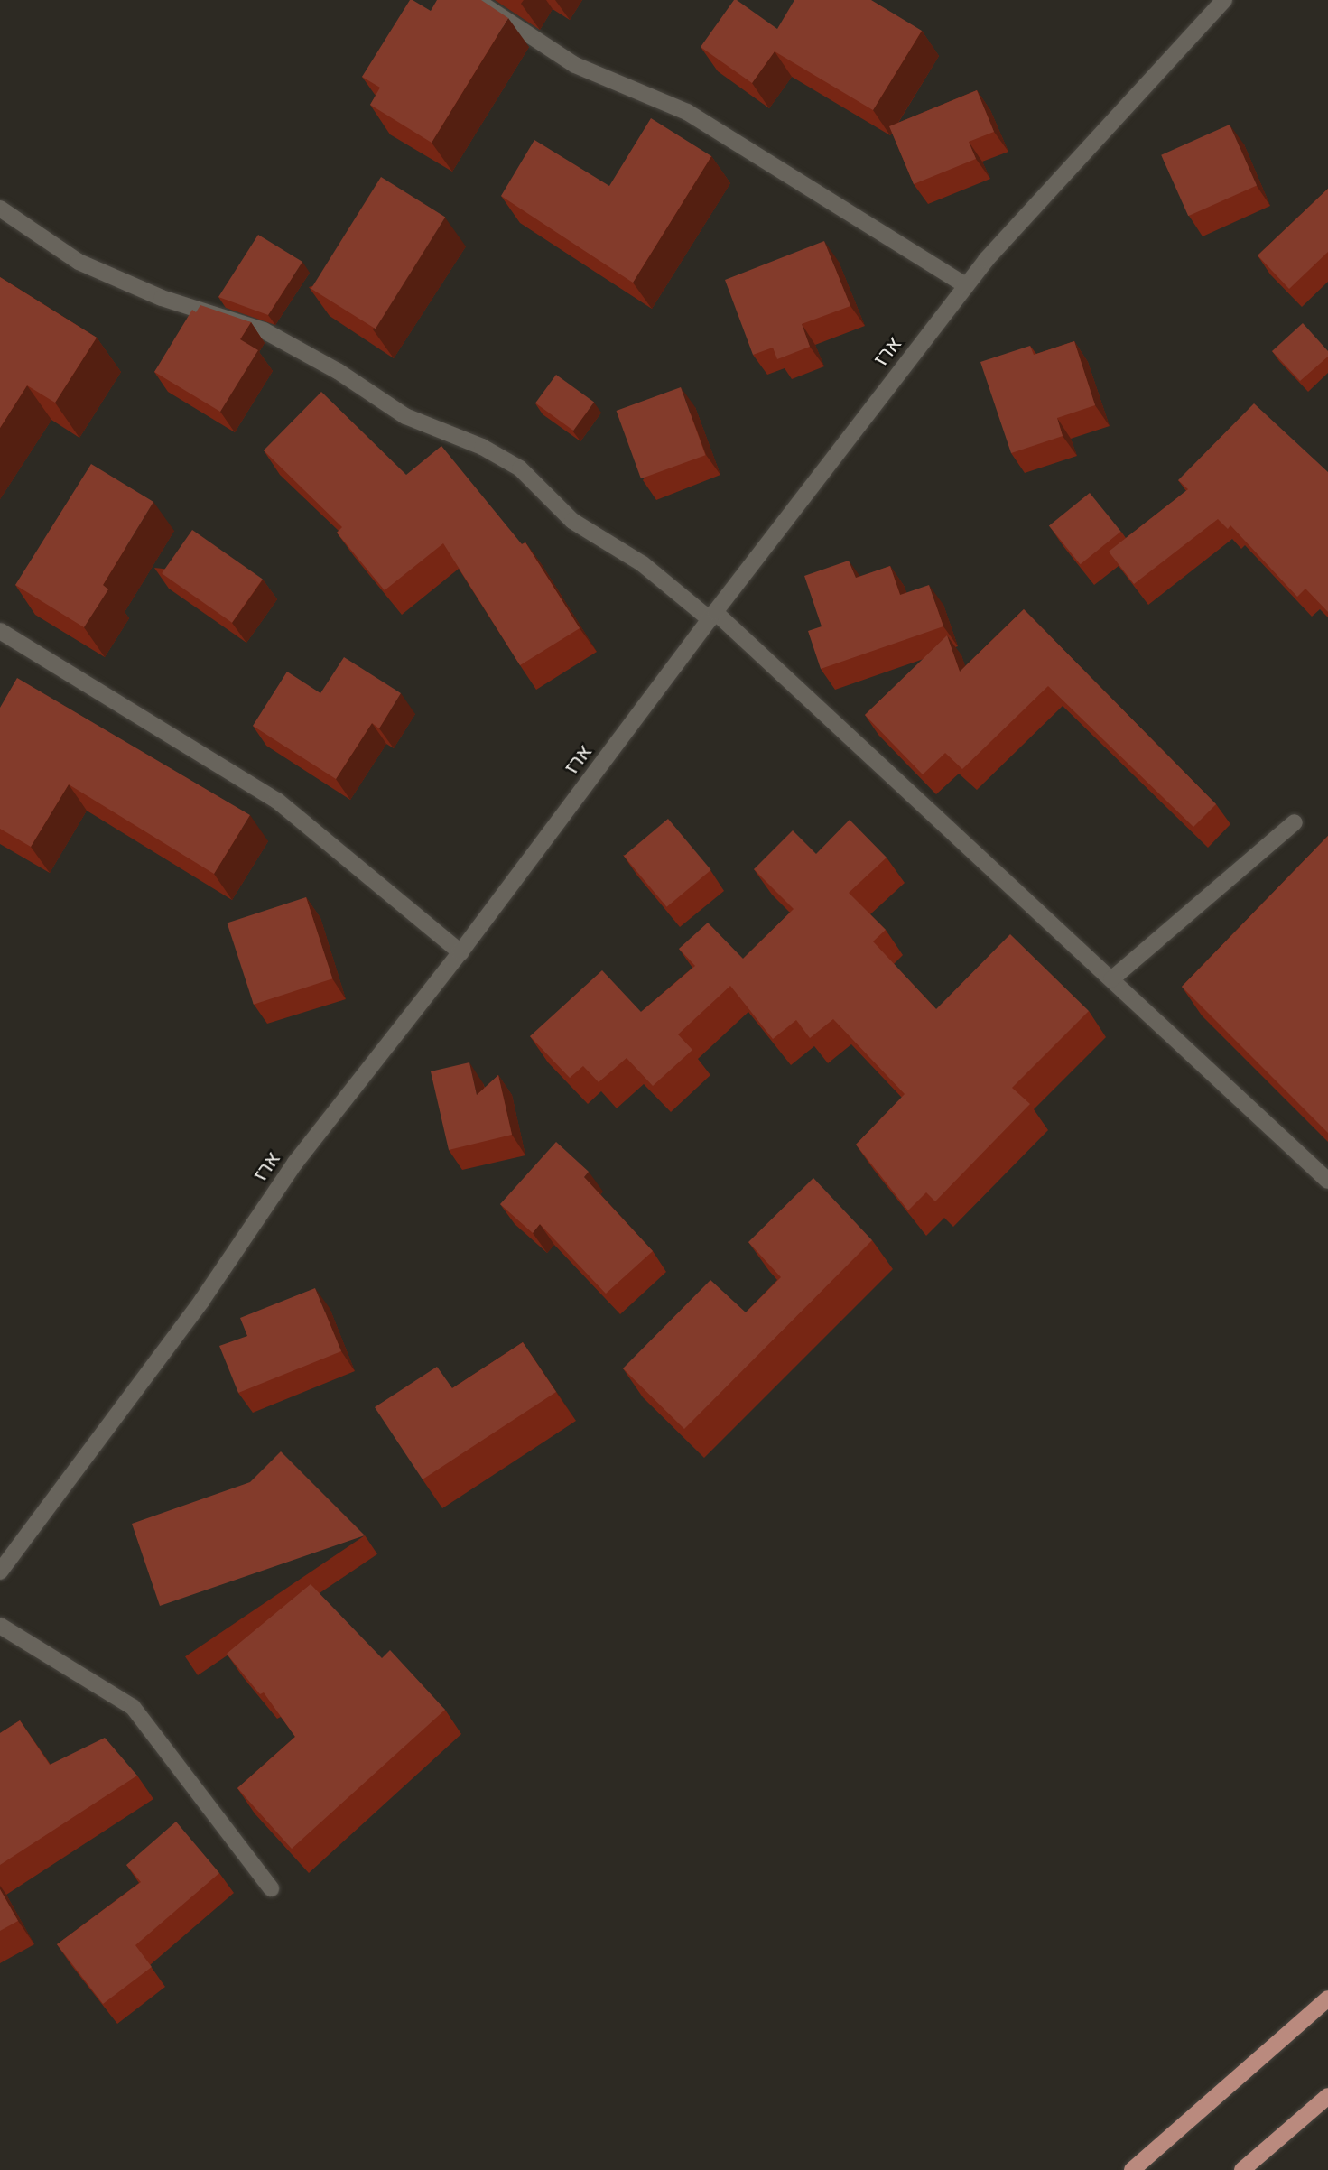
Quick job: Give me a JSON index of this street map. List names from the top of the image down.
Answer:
{
  "streets": {
    "street": ["ארז"]
  }
}
